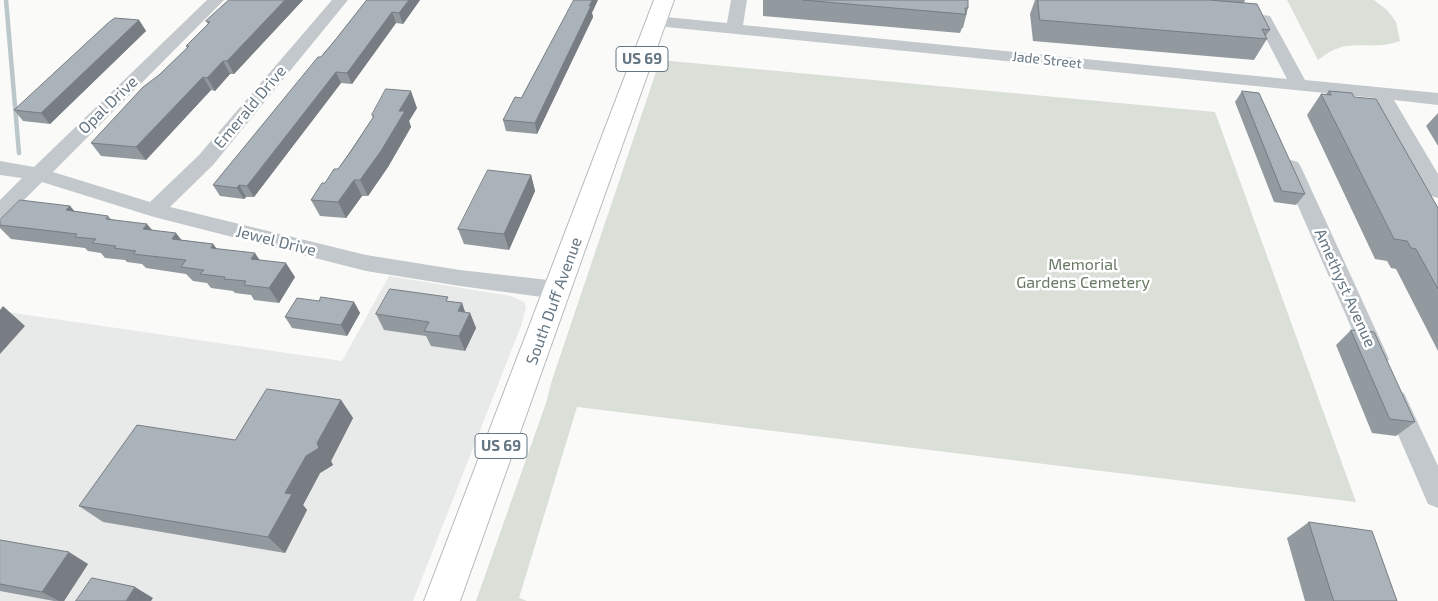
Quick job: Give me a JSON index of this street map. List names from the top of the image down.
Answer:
{
  "streets": {
    "main road": ["US 69", "South Duff Avenue"],
    "street": [
      "Jade Street",
      "Opal Drive",
      "Emerald Drive",
      "Jewel Drive",
      "Amethyst Avenue"
    ]
  },
  "crossings": [
    ["Jade Street", "South Duff Avenue"],
    ["Opal Drive", "Jewel Drive"],
    ["Emerald Drive", "Jewel Drive"],
    ["Jewel Drive", "South Duff Avenue"]
  ],
  "parks": ["Memorial Gardens Cemetery"]
}
